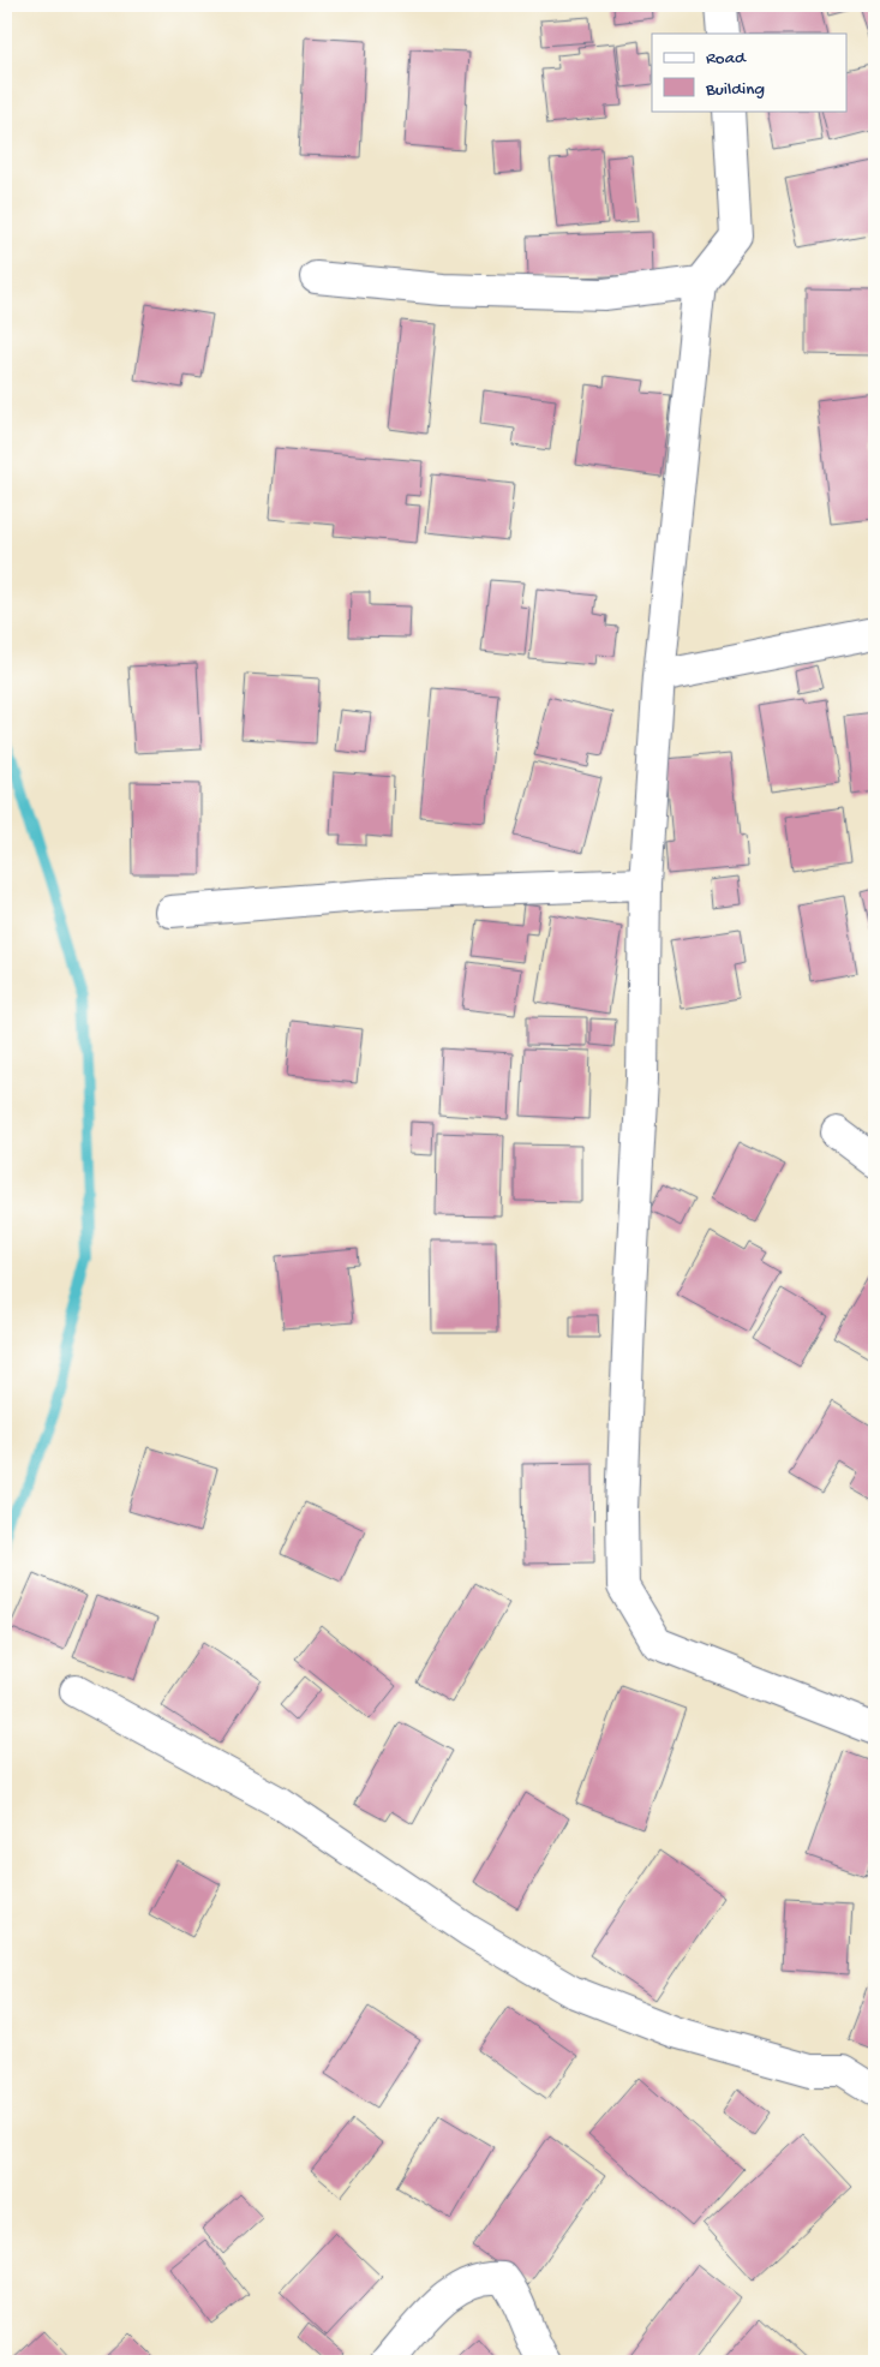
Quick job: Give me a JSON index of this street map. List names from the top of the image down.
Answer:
{
  "legend": ["Road", "Building"]
}
